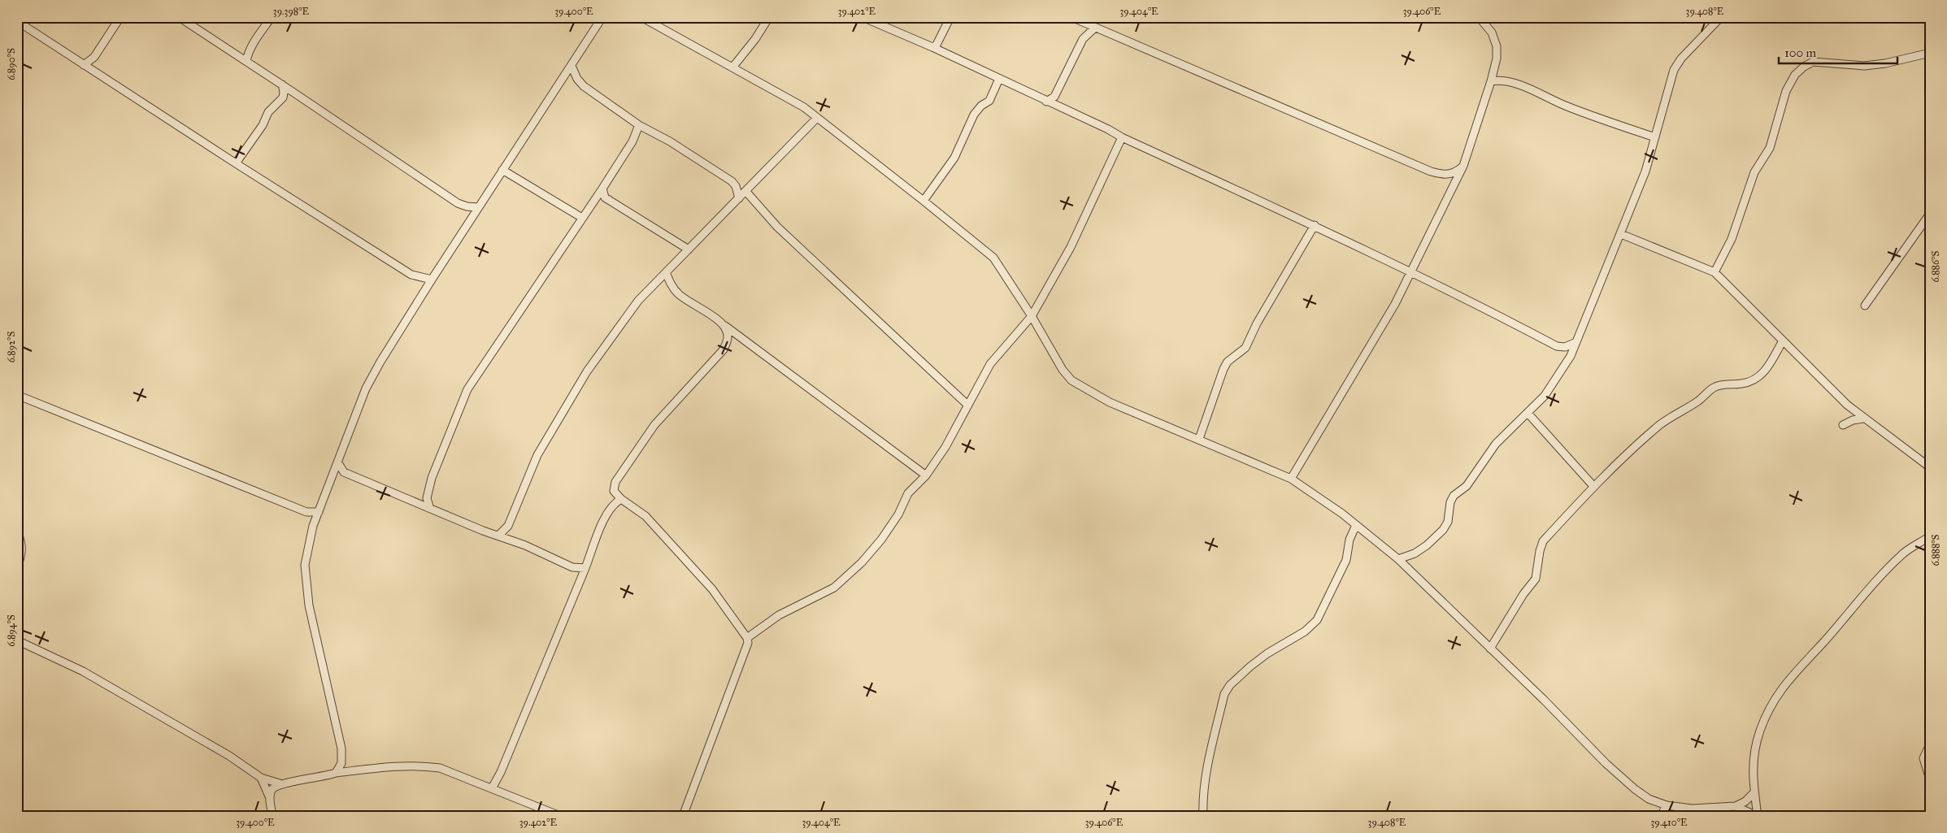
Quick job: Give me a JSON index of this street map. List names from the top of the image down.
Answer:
{
  "scale_bar": "100 m",
  "coordinates": [
    "39.398°E",
    "39.400°E",
    "39.402°E",
    "39.404°E",
    "39.406°E",
    "39.408°E",
    "6.890°S",
    "6.886°S",
    "6.892°S",
    "6.888°S",
    "6.894°S",
    "39.410°E"
  ]
}
